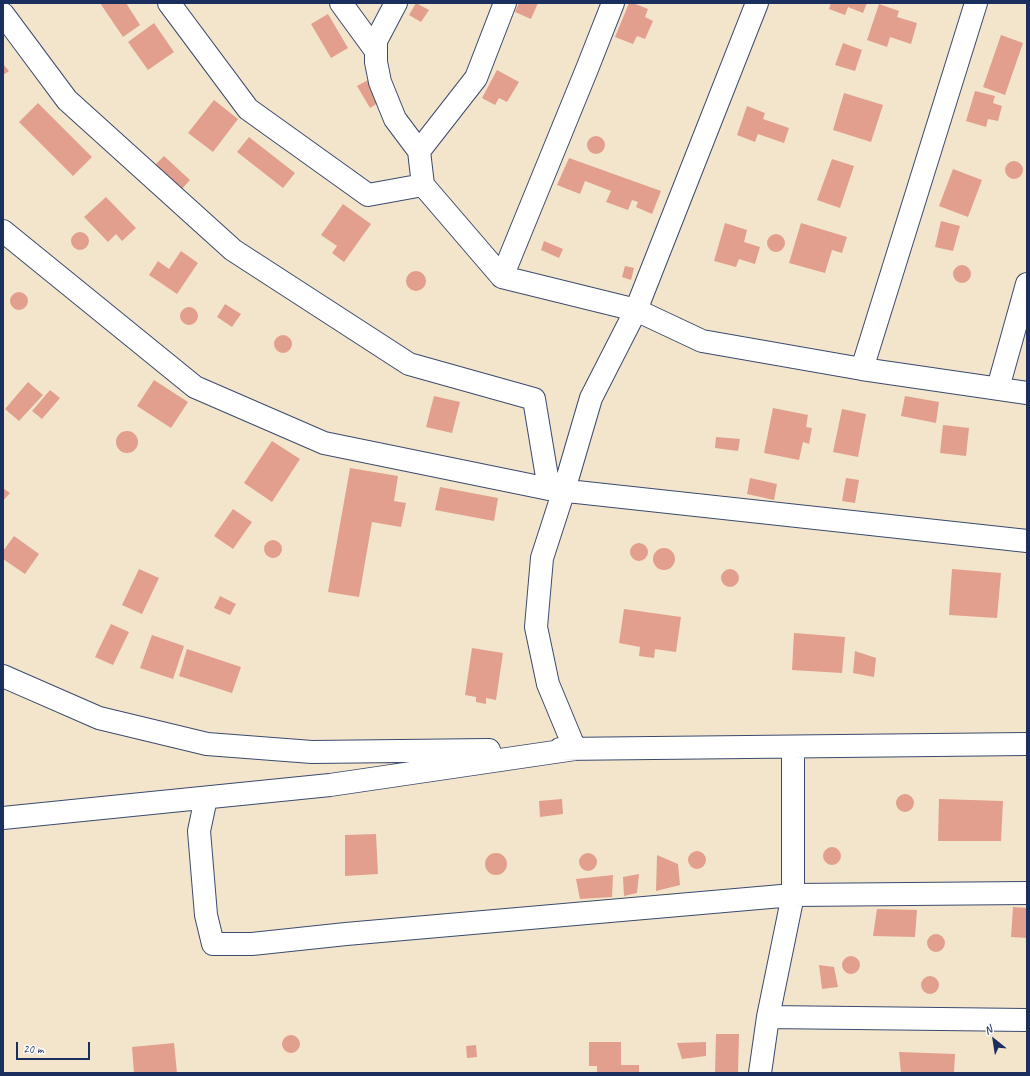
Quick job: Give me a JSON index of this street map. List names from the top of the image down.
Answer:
{
  "scale_bar": "20 m",
  "north": "top left"
}
